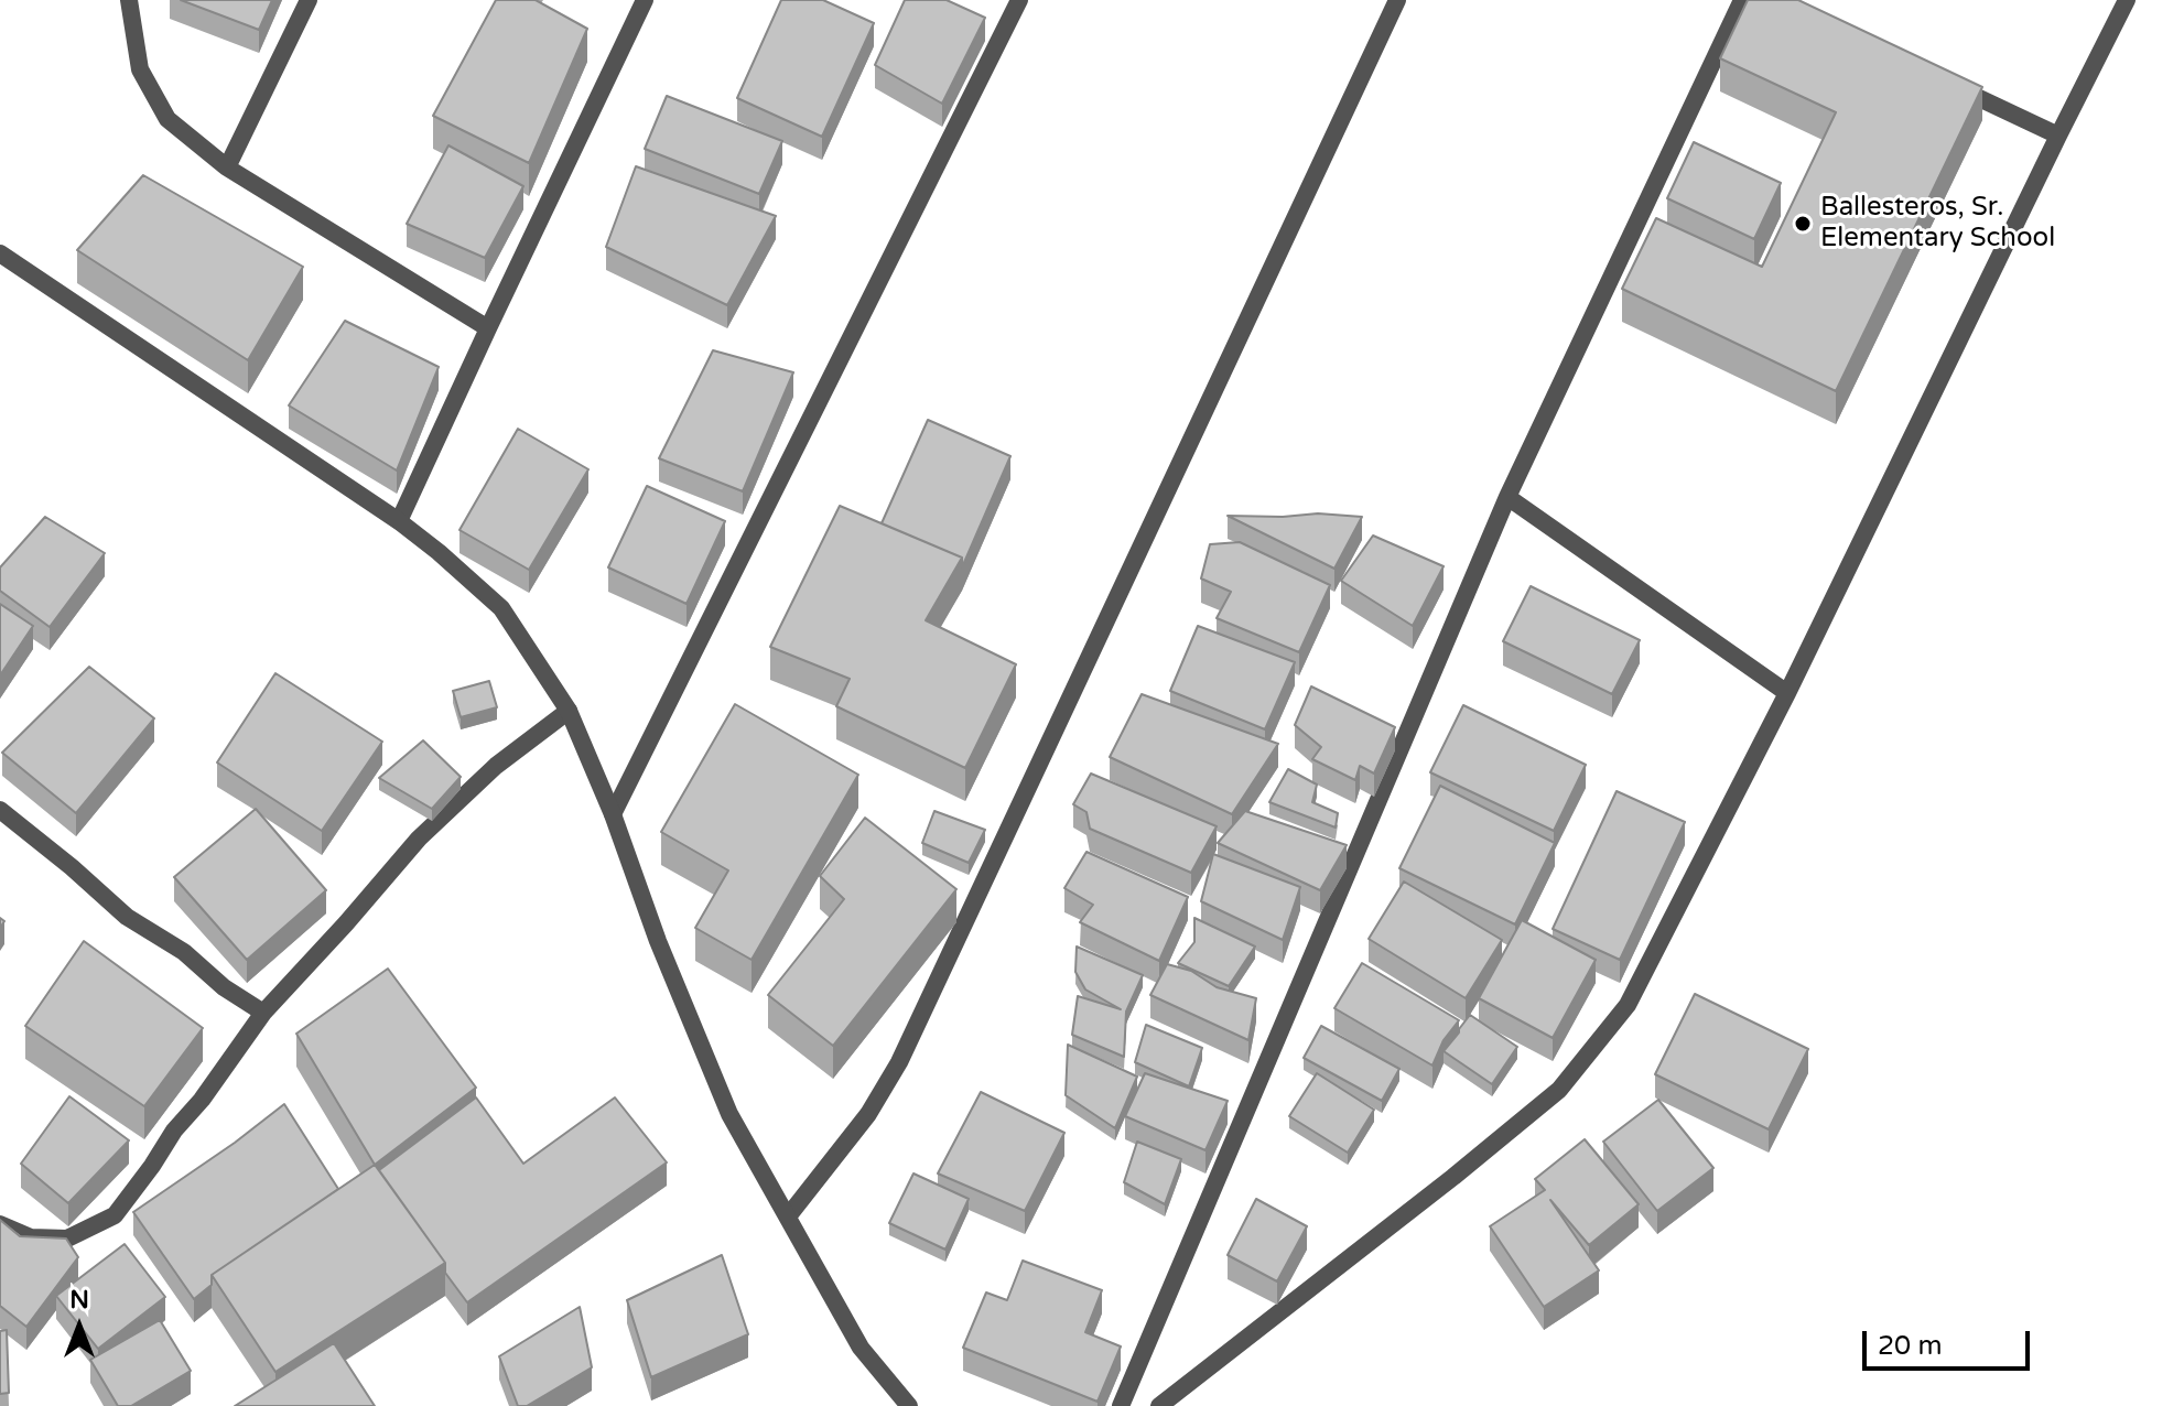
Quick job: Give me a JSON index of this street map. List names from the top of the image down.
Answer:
{
  "places": ["Ballesteros, Sr. Elementary School"],
  "scale_bar": "20 m",
  "north": "top"
}
